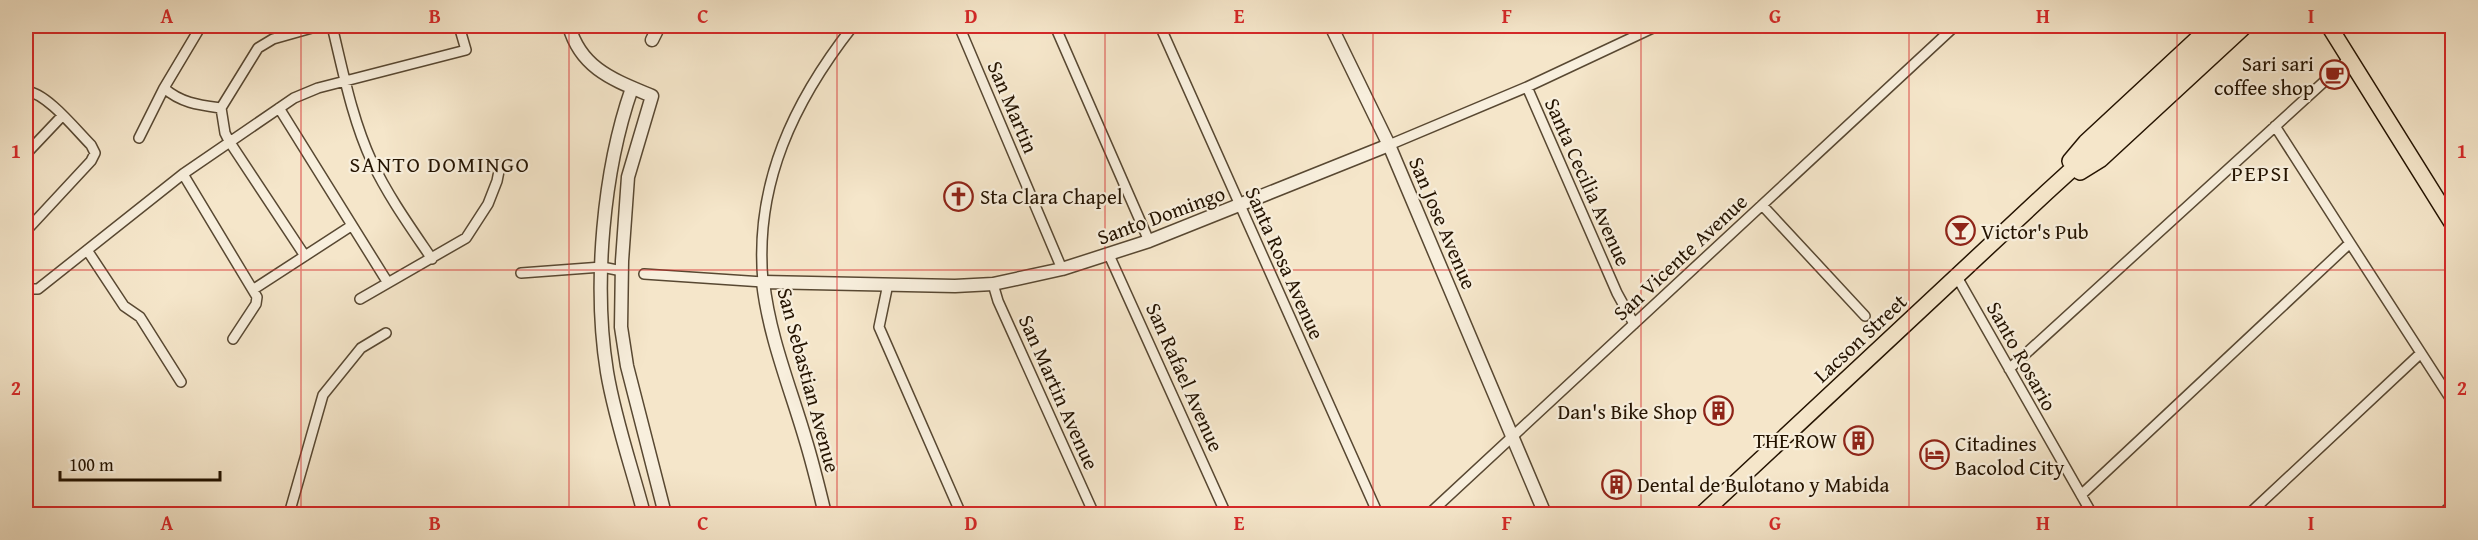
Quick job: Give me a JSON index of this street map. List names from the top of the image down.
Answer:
{
  "streets": {
    "main road": ["Lacson Street"],
    "street": [
      "San Martin",
      "Santa Cecilia Avenue",
      "Santo Domingo",
      "San Jose Avenue",
      "San Vicente Avenue",
      "Santa Rosa Avenue",
      "Santo Rosario",
      "San Rafael Avenue",
      "San Sebastian Avenue",
      "San Martin Avenue"
    ]
  },
  "crossings": [
    ["San Martin", "Santo Domingo"],
    ["Santa Cecilia Avenue", "Santo Domingo"],
    ["Santa Cecilia Avenue", "San Vicente Avenue"],
    ["Santo Domingo", "San Jose Avenue"],
    ["Santo Domingo", "Santa Rosa Avenue"],
    ["Santo Domingo", "San Rafael Avenue"],
    ["Santo Domingo", "San Sebastian Avenue"],
    ["Santo Domingo", "San Martin Avenue"],
    ["San Jose Avenue", "San Vicente Avenue"],
    ["Lacson Street", "Santo Rosario"]
  ],
  "districts": ["SANTO DOMINGO", "PEPSI"],
  "places": {
    "cafe": ["Sari sari coffee shop"],
    "church": ["Sta Clara Chapel"],
    "bar": ["Victor's Pub"],
    "building": ["Dan's Bike Shop", "THE ROW", "Dental de Bulotano y Mabida"],
    "hotel": ["Citadines Bacolod City"]
  },
  "scale_bar": "100 m",
  "grid": {
    "columns": [
      "A",
      "B",
      "C",
      "D",
      "E",
      "F",
      "G",
      "H",
      "I"
    ],
    "rows": ["1", "2"]
  }
}
